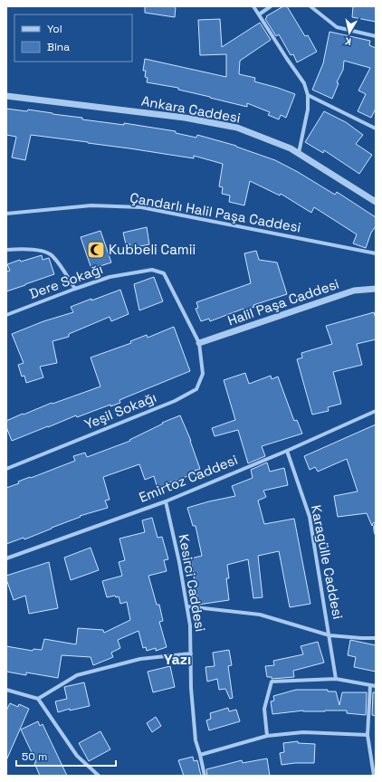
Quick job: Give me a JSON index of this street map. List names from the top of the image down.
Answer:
{
  "streets": {
    "street": [
      "Ankara Caddesi",
      "Çandarlı Halil Paşa Caddesi",
      "Dere Sokağı",
      "Halil Paşa Caddesi",
      "Yeşil Sokağı",
      "Emirtoz Caddesi",
      "Karagülle Caddesi",
      "Kesirci Caddesi"
    ]
  },
  "crossings": [
    ["Dere Sokağı", "Halil Paşa Caddesi"],
    ["Dere Sokağı", "Yeşil Sokağı"],
    ["Halil Paşa Caddesi", "Yeşil Sokağı"],
    ["Emirtoz Caddesi", "Karagülle Caddesi"],
    ["Emirtoz Caddesi", "Kesirci Caddesi"]
  ],
  "districts": ["Yazı"],
  "places": {
    "mosque": ["Kubbeli Camii"]
  },
  "legend": ["Yol", "Bina"],
  "scale_bar": "50 m",
  "north": "bottom"
}
